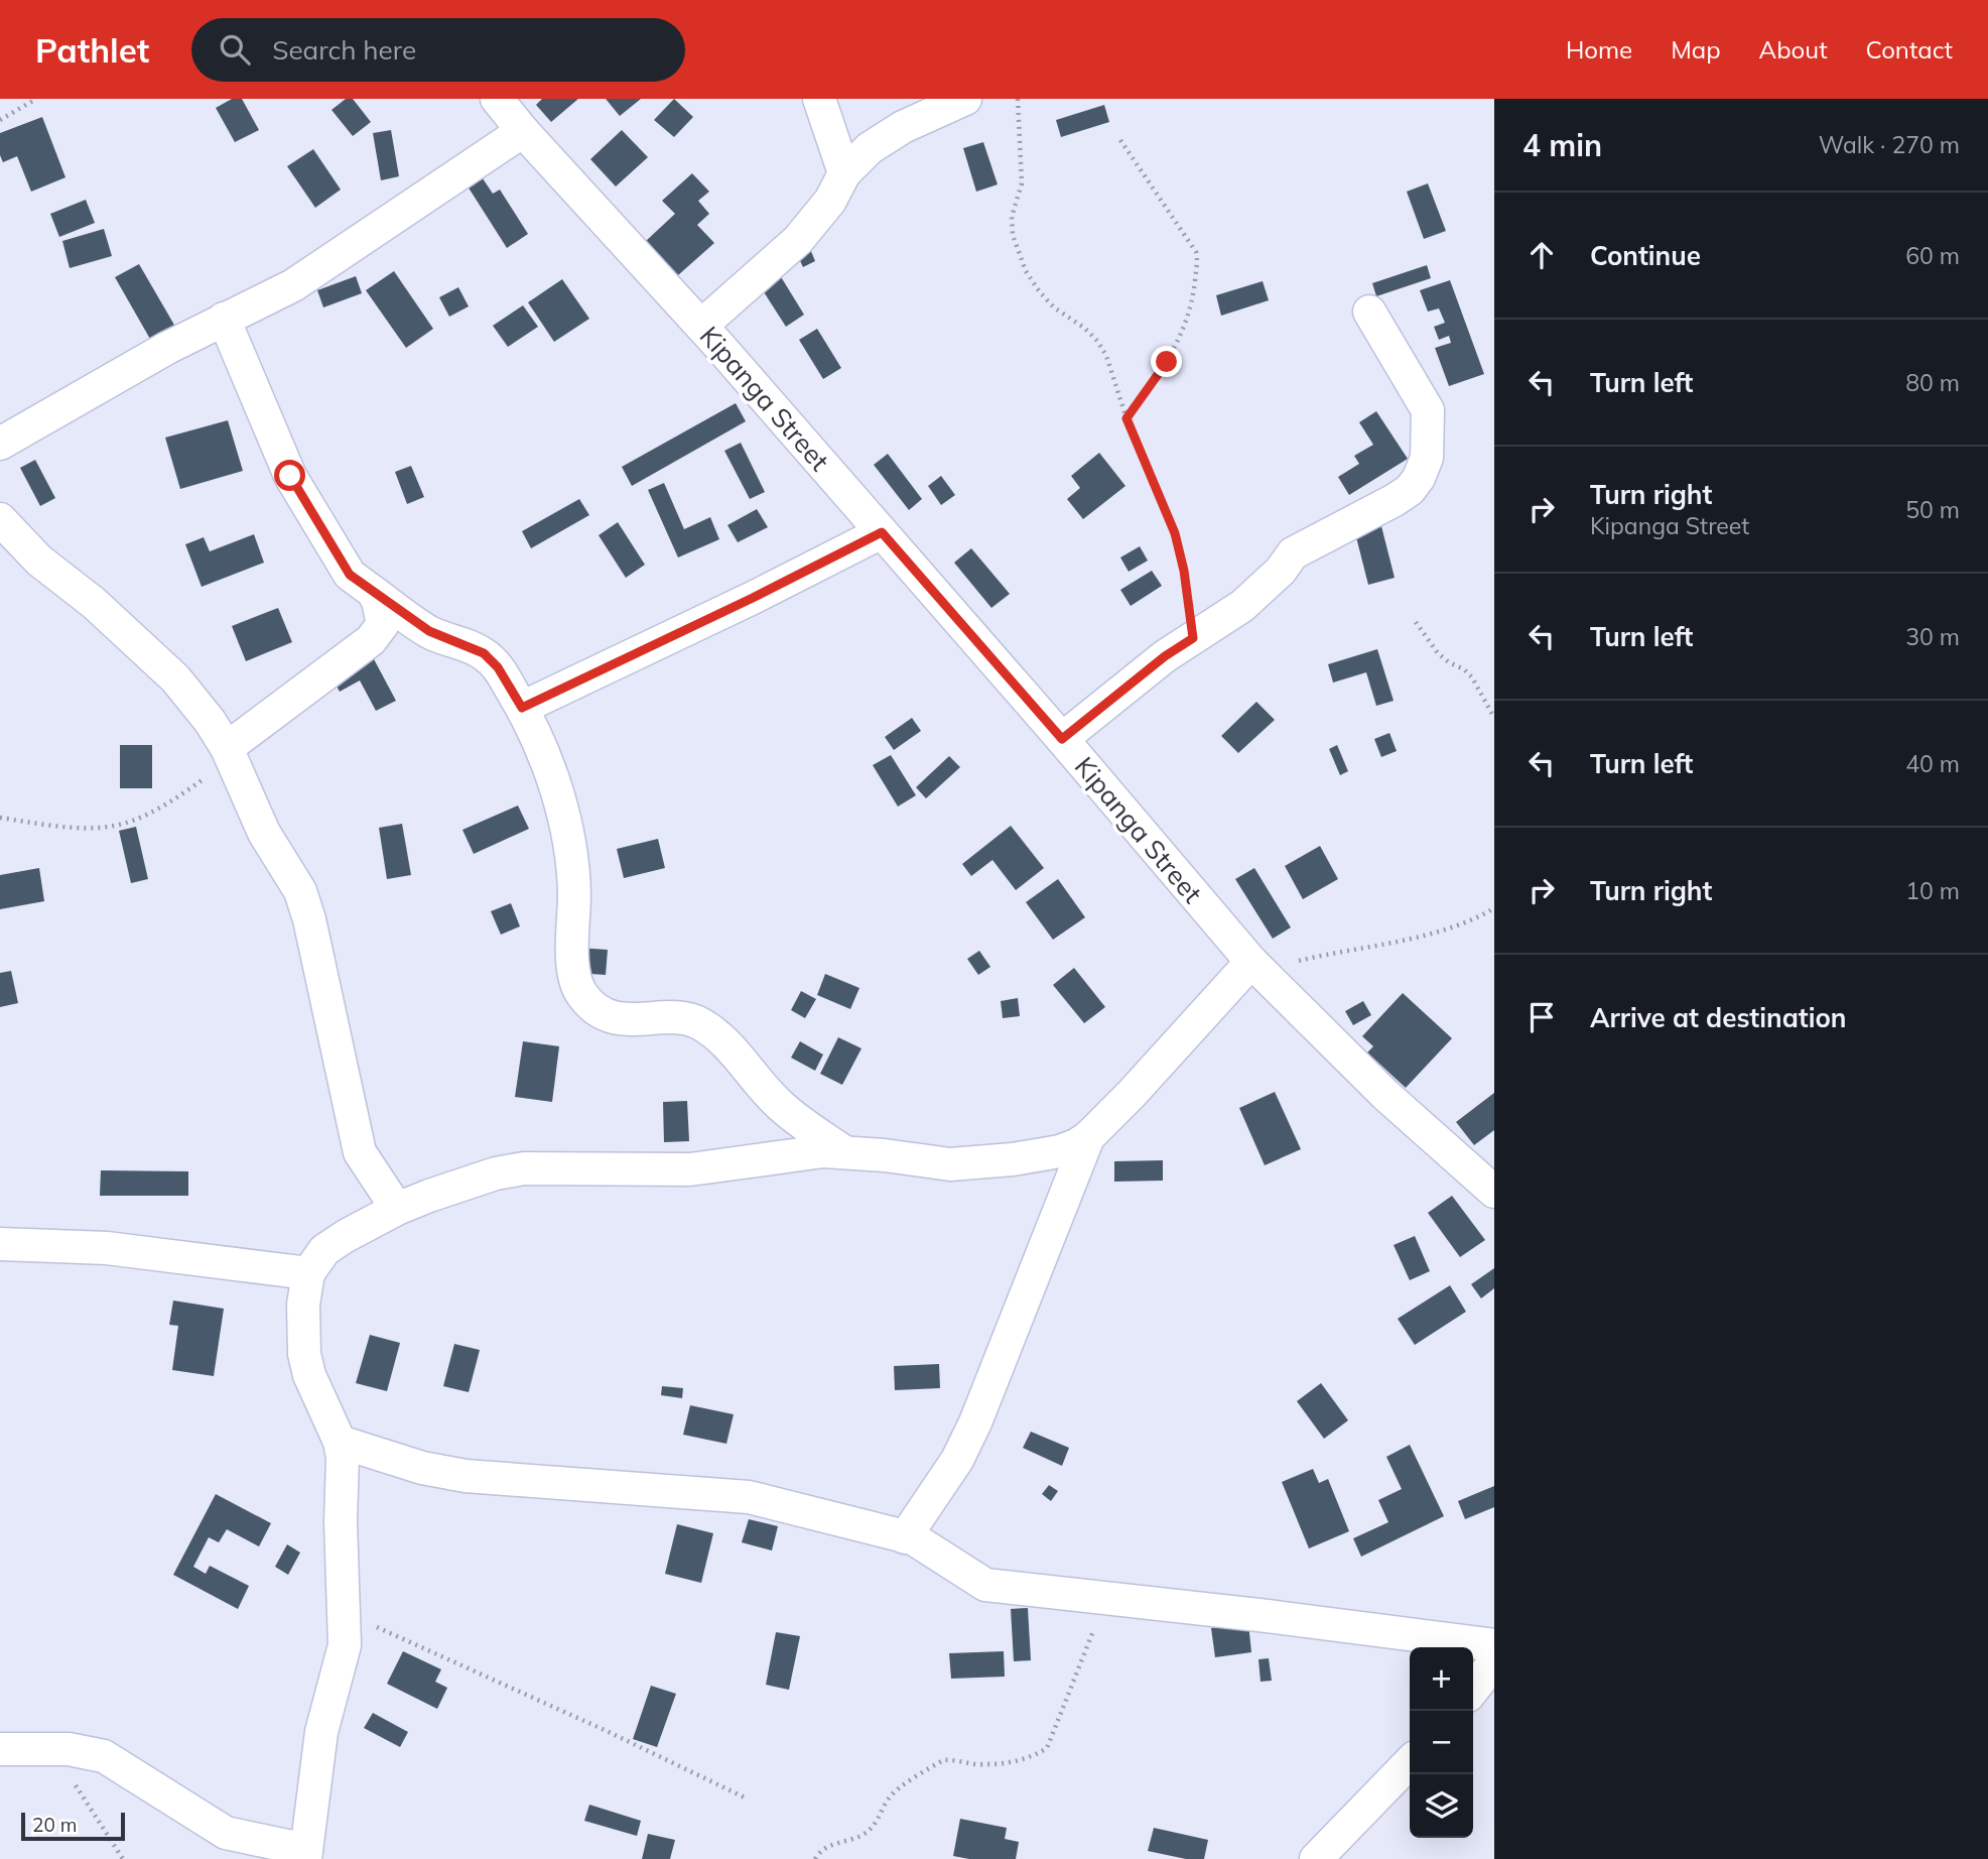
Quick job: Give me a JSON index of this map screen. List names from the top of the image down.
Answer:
{
  "streets": {
    "street": ["Kipanga Street"]
  },
  "scale_bar": "20 m",
  "page": {
    "header": "Pathlet",
    "search": "Search here",
    "nav": [
      "Home",
      "Map",
      "About",
      "Contact"
    ],
    "heading": ["4 min", "Walk · 270 m"],
    "list": [
      ["Continue", "60 m"],
      ["Turn left", "80 m"],
      ["Turn right", "Kipanga Street", "50 m"],
      ["Turn left", "30 m"],
      ["Turn left", "40 m"],
      ["Turn right", "10 m"],
      "Arrive at destination"
    ],
    "map_buttons": ["+", "−"],
    "scale": "20 m"
  }
}
